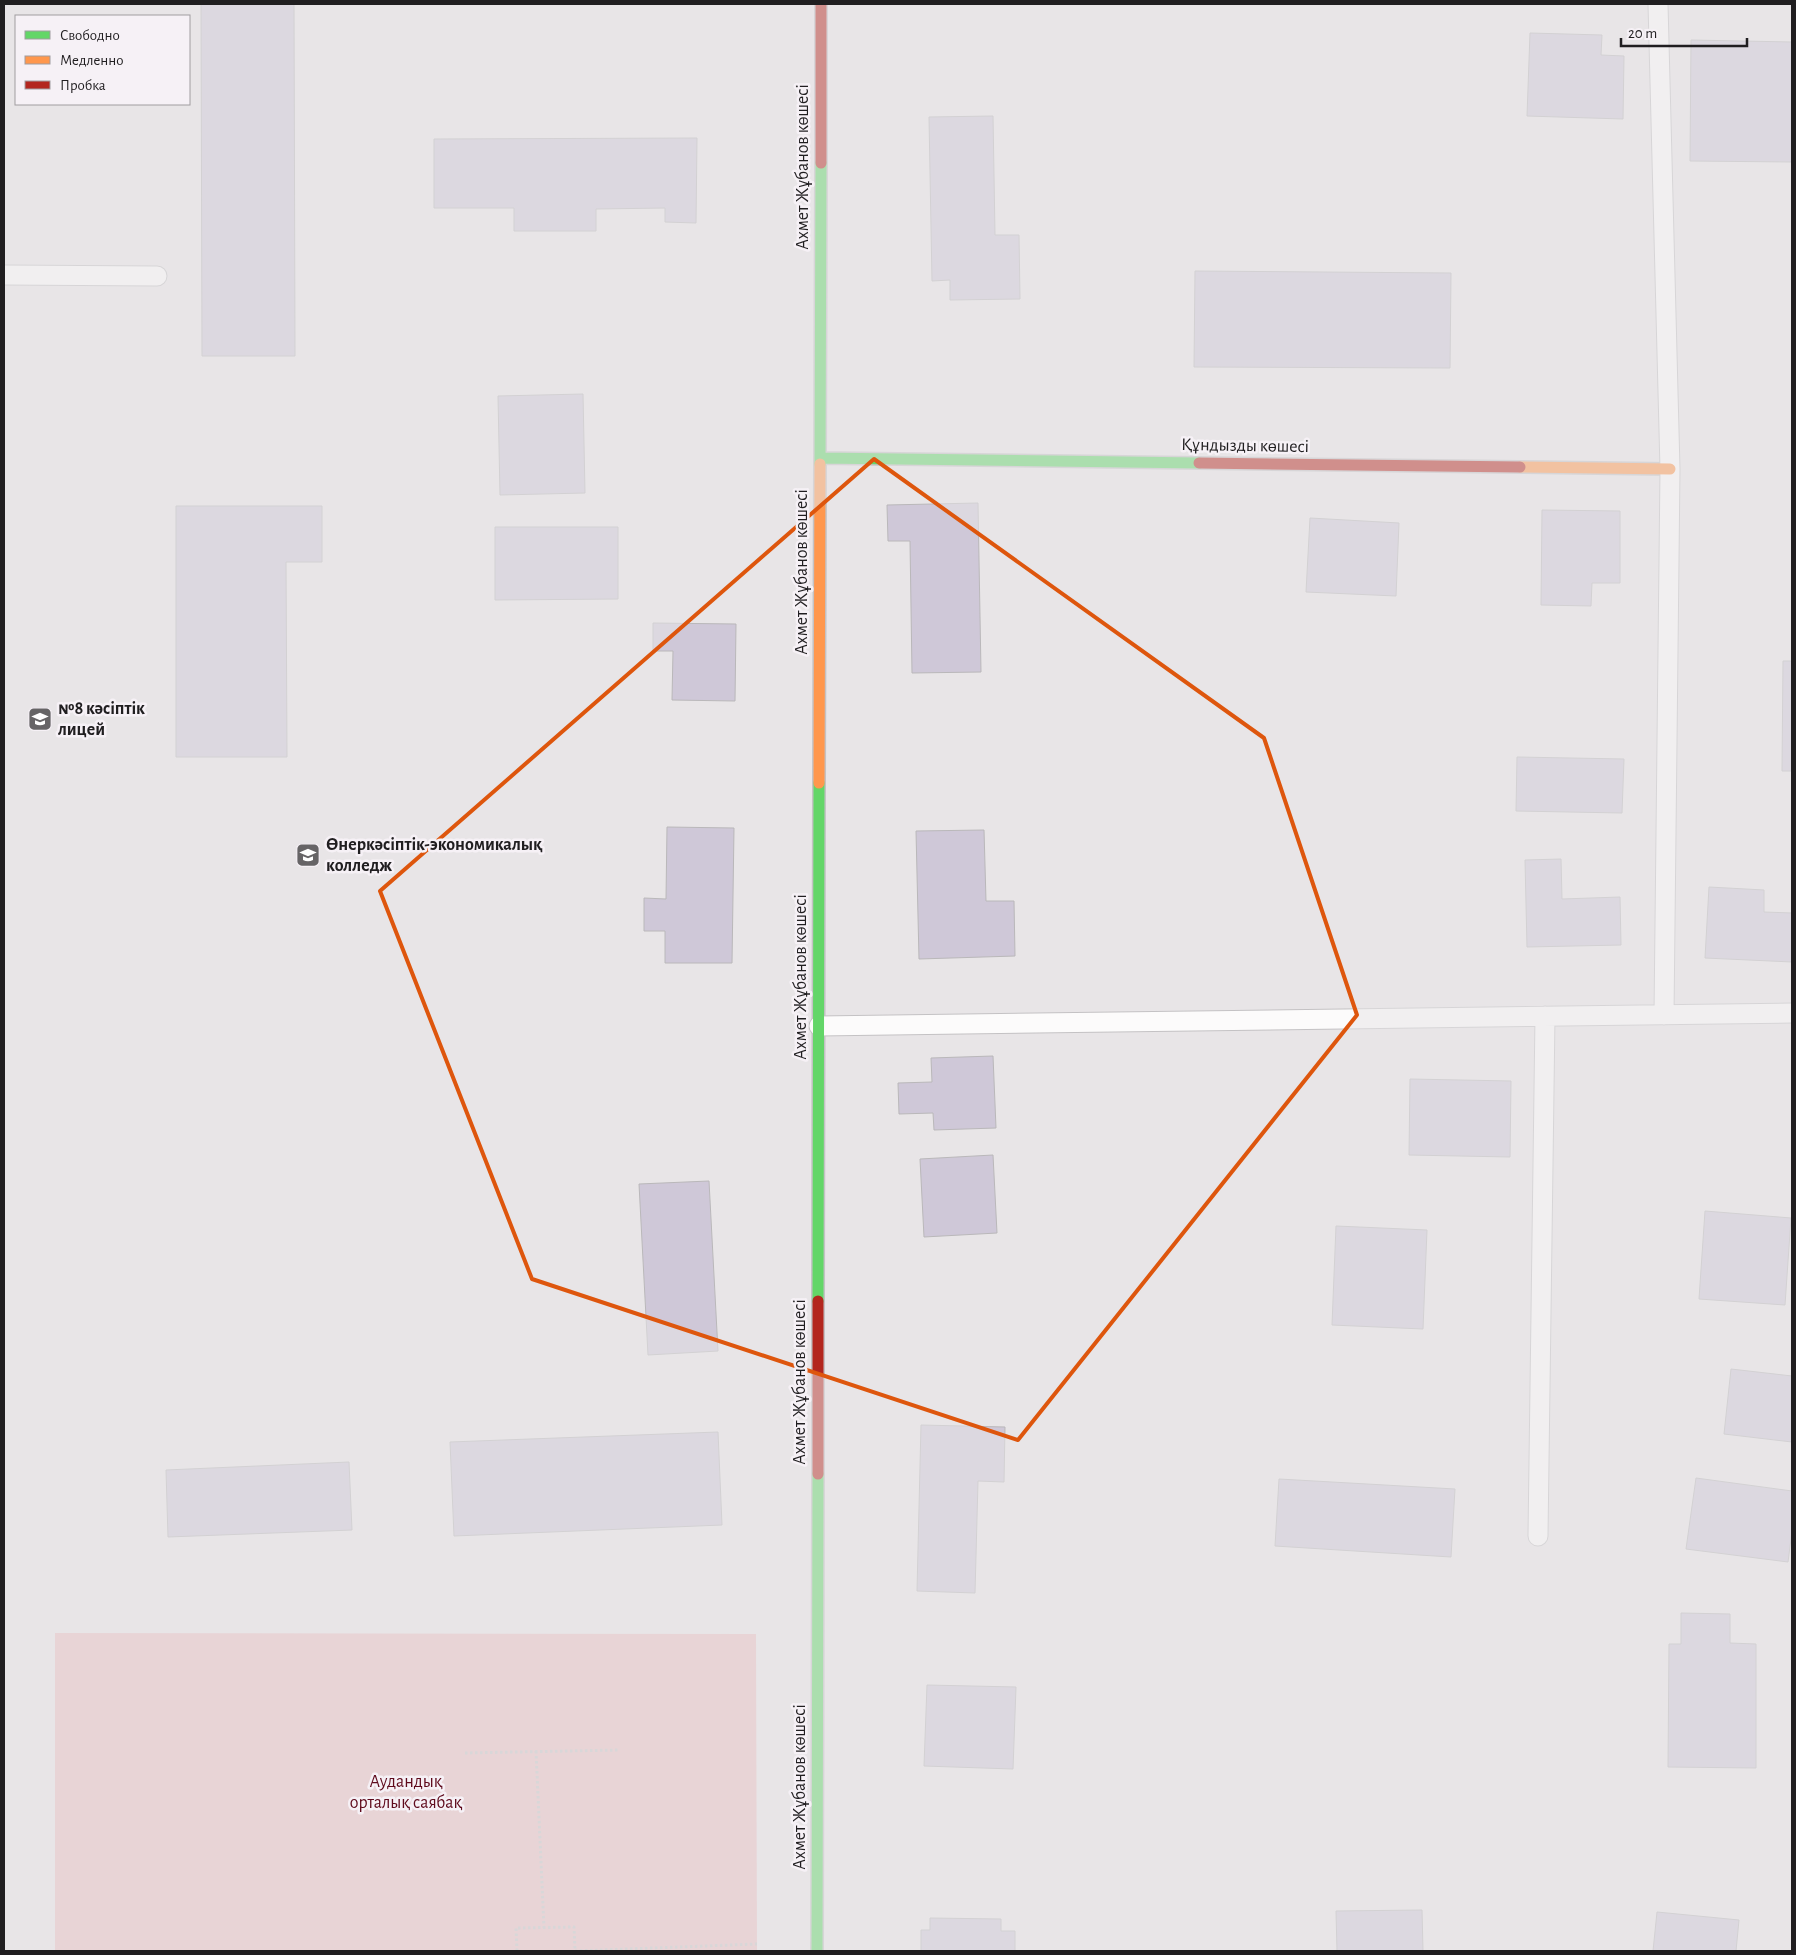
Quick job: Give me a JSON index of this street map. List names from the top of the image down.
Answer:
{
  "streets": {
    "street": ["Ахмет Жұбанов көшесі", "Құндызды көшесі"]
  },
  "crossings": [
    ["Ахмет Жұбанов көшесі", "Құндызды көшесі"]
  ],
  "parks": ["Аудандық орталық саябақ"],
  "places": {
    "school or university": ["№8 кәсіптік лицей", "Өнеркәсіптік-экономикалық колледж"]
  },
  "legend": ["Свободно", "Медленно", "Пробка"],
  "scale_bar": "20 m"
}
